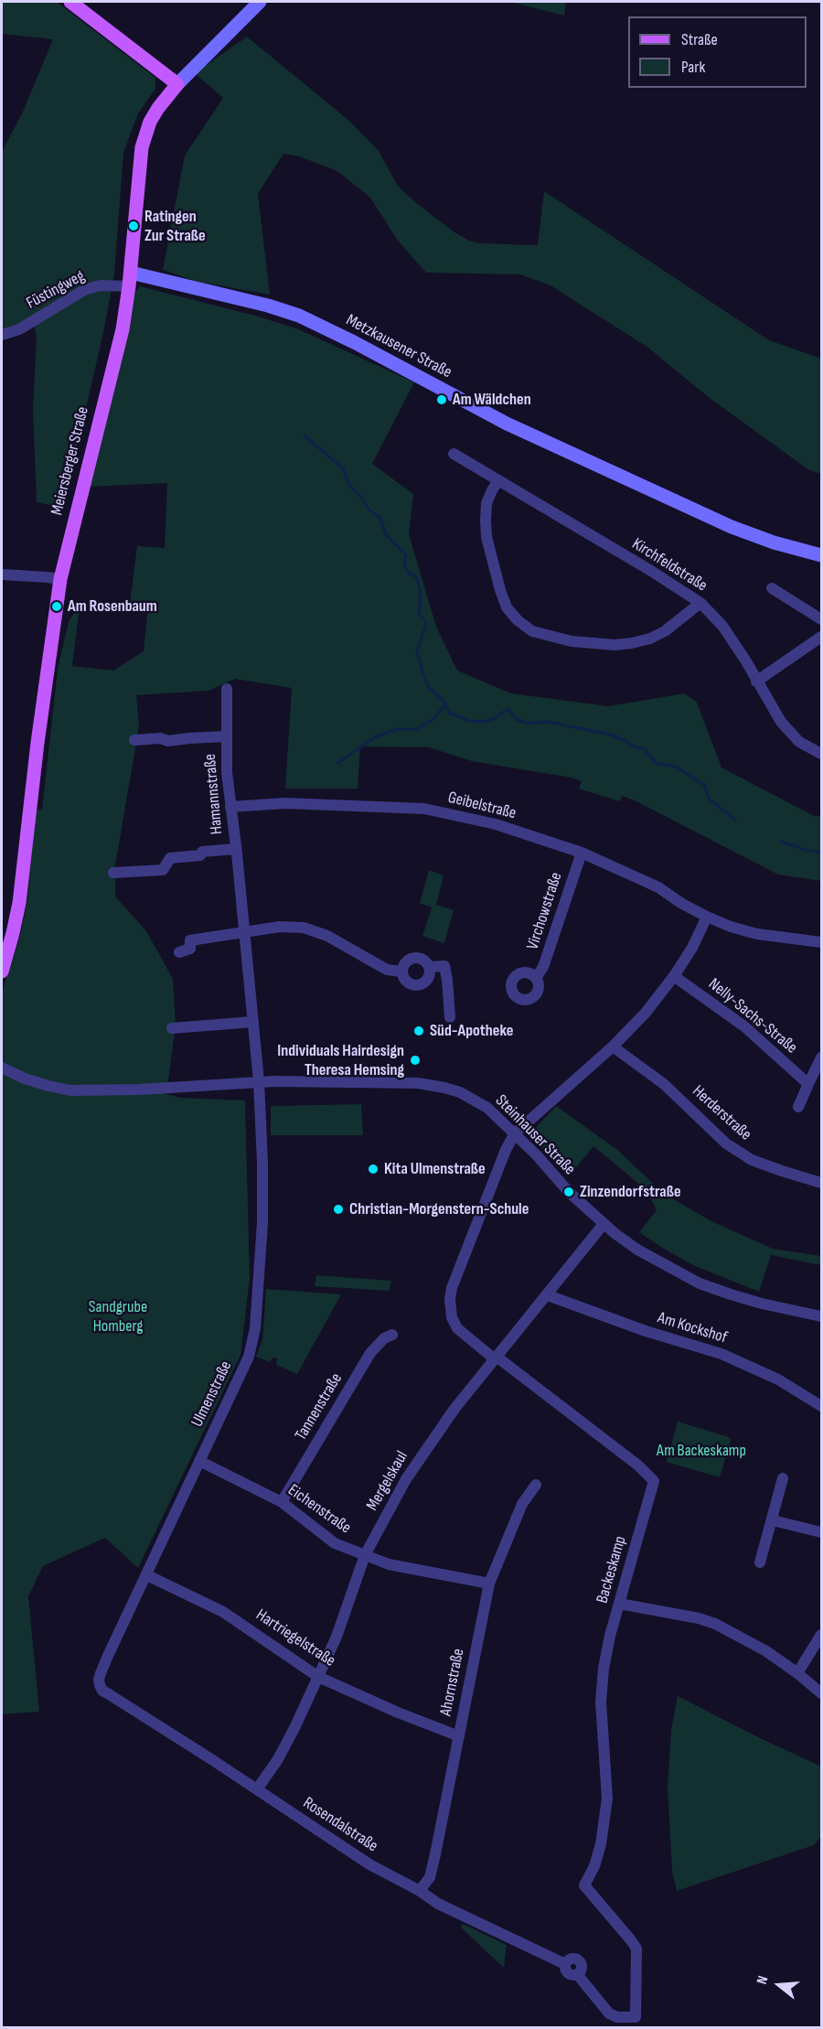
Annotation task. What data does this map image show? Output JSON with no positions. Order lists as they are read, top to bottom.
{
  "streets": {
    "main road": ["Metzkausener Straße", "Meiersberger Straße"],
    "street": [
      "Füstingweg",
      "Kirchfeldstraße",
      "Hamannstraße",
      "Geibelstraße",
      "Virchowstraße",
      "Nelly-Sachs-Straße",
      "Herderstraße",
      "Steinhauser Straße",
      "Am Kockshof",
      "Ulmenstraße",
      "Tannenstraße",
      "Mergelskaul",
      "Eichenstraße",
      "Backeskamp",
      "Hartriegelstraße",
      "Ahornstraße",
      "Rosendalstraße"
    ]
  },
  "crossings": [
    ["Füstingweg", "Metzkausener Straße"],
    ["Füstingweg", "Meiersberger Straße"],
    ["Metzkausener Straße", "Meiersberger Straße"],
    ["Hamannstraße", "Geibelstraße"],
    ["Hamannstraße", "Steinhauser Straße"],
    ["Hamannstraße", "Ulmenstraße"],
    ["Geibelstraße", "Virchowstraße"],
    ["Steinhauser Straße", "Ulmenstraße"],
    ["Steinhauser Straße", "Mergelskaul"],
    ["Am Kockshof", "Mergelskaul"],
    ["Ulmenstraße", "Eichenstraße"],
    ["Ulmenstraße", "Hartriegelstraße"],
    ["Ulmenstraße", "Rosendalstraße"],
    ["Tannenstraße", "Eichenstraße"],
    ["Mergelskaul", "Eichenstraße"],
    ["Mergelskaul", "Backeskamp"],
    ["Mergelskaul", "Hartriegelstraße"],
    ["Mergelskaul", "Rosendalstraße"],
    ["Eichenstraße", "Ahornstraße"],
    ["Backeskamp", "Rosendalstraße"],
    ["Hartriegelstraße", "Ahornstraße"],
    ["Ahornstraße", "Rosendalstraße"]
  ],
  "parks": ["Sandgrube Homberg", "Am Backeskamp"],
  "places": [
    "Ratingen Zur Straße",
    "Am Wäldchen",
    "Am Rosenbaum",
    "Süd-Apotheke",
    "Individuals Hairdesign Theresa Hemsing",
    "Kita Ulmenstraße",
    "Zinzendorfstraße",
    "Christian-Morgenstern-Schule"
  ],
  "legend": ["Straße", "Park"],
  "north": "left"
}
